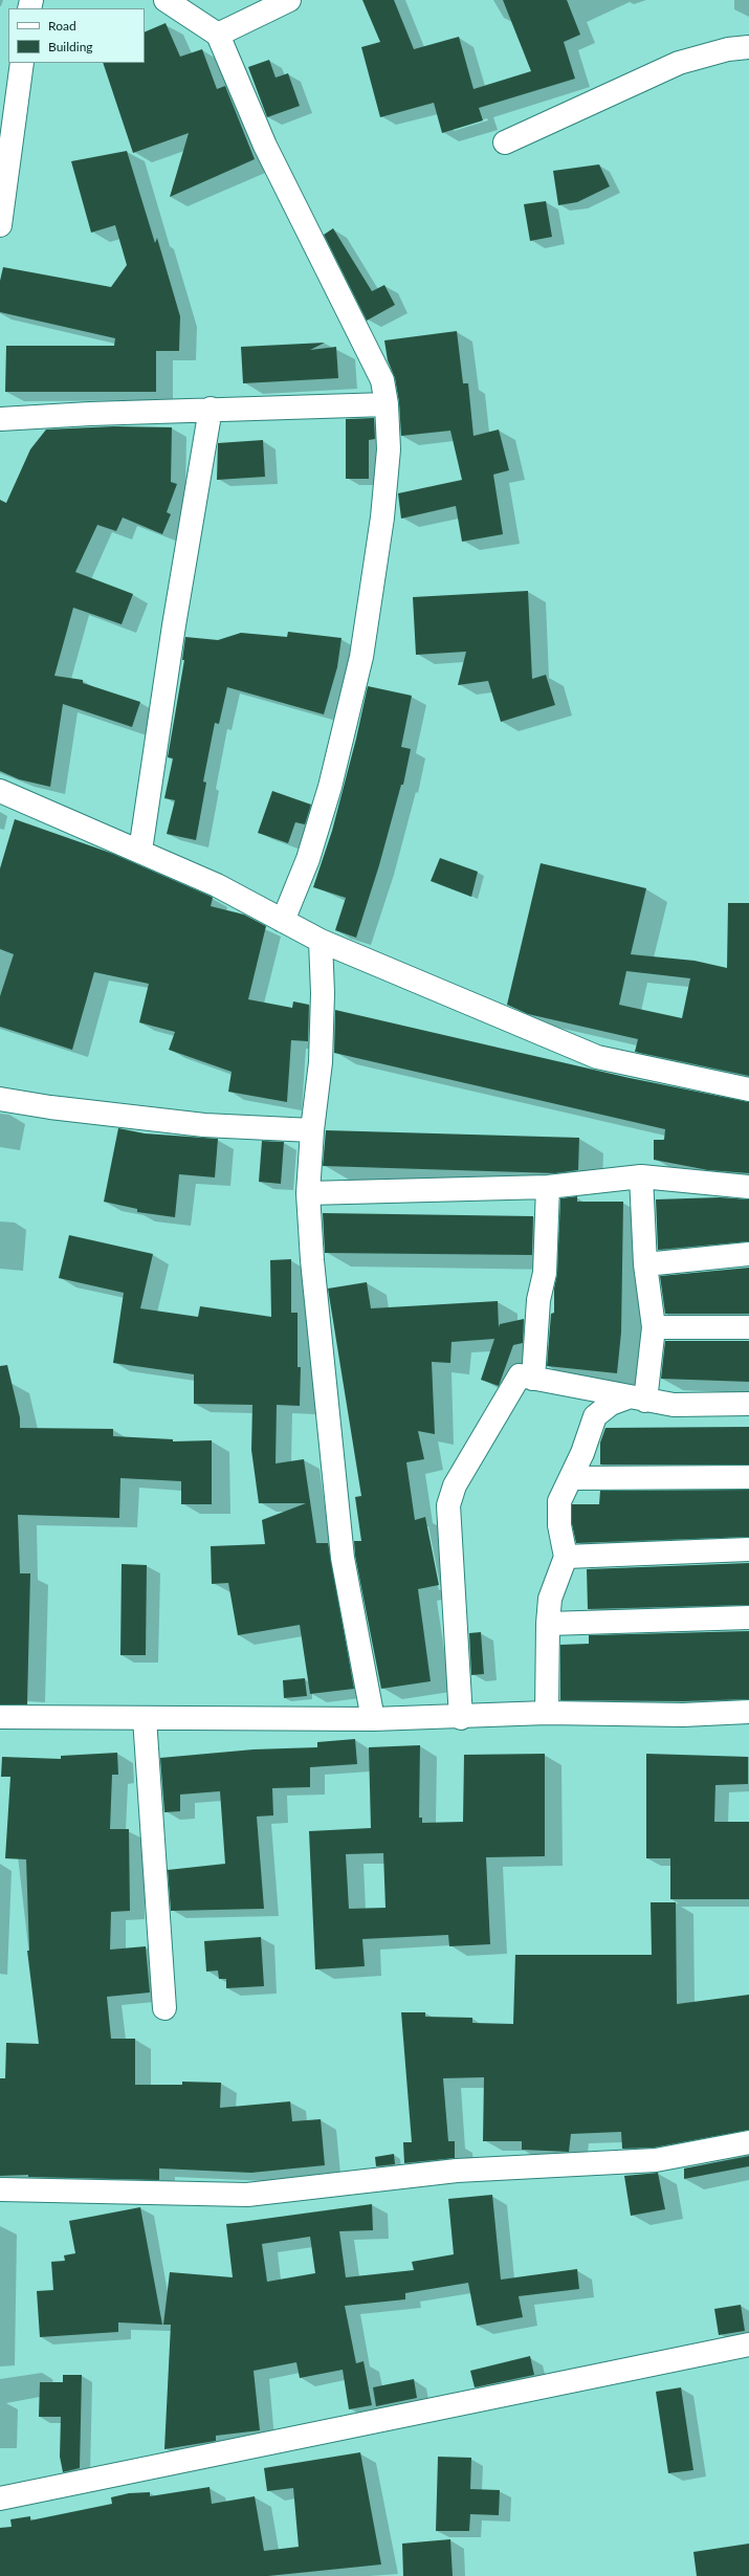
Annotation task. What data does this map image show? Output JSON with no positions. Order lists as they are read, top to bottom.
{
  "legend": ["Road", "Building"]
}
